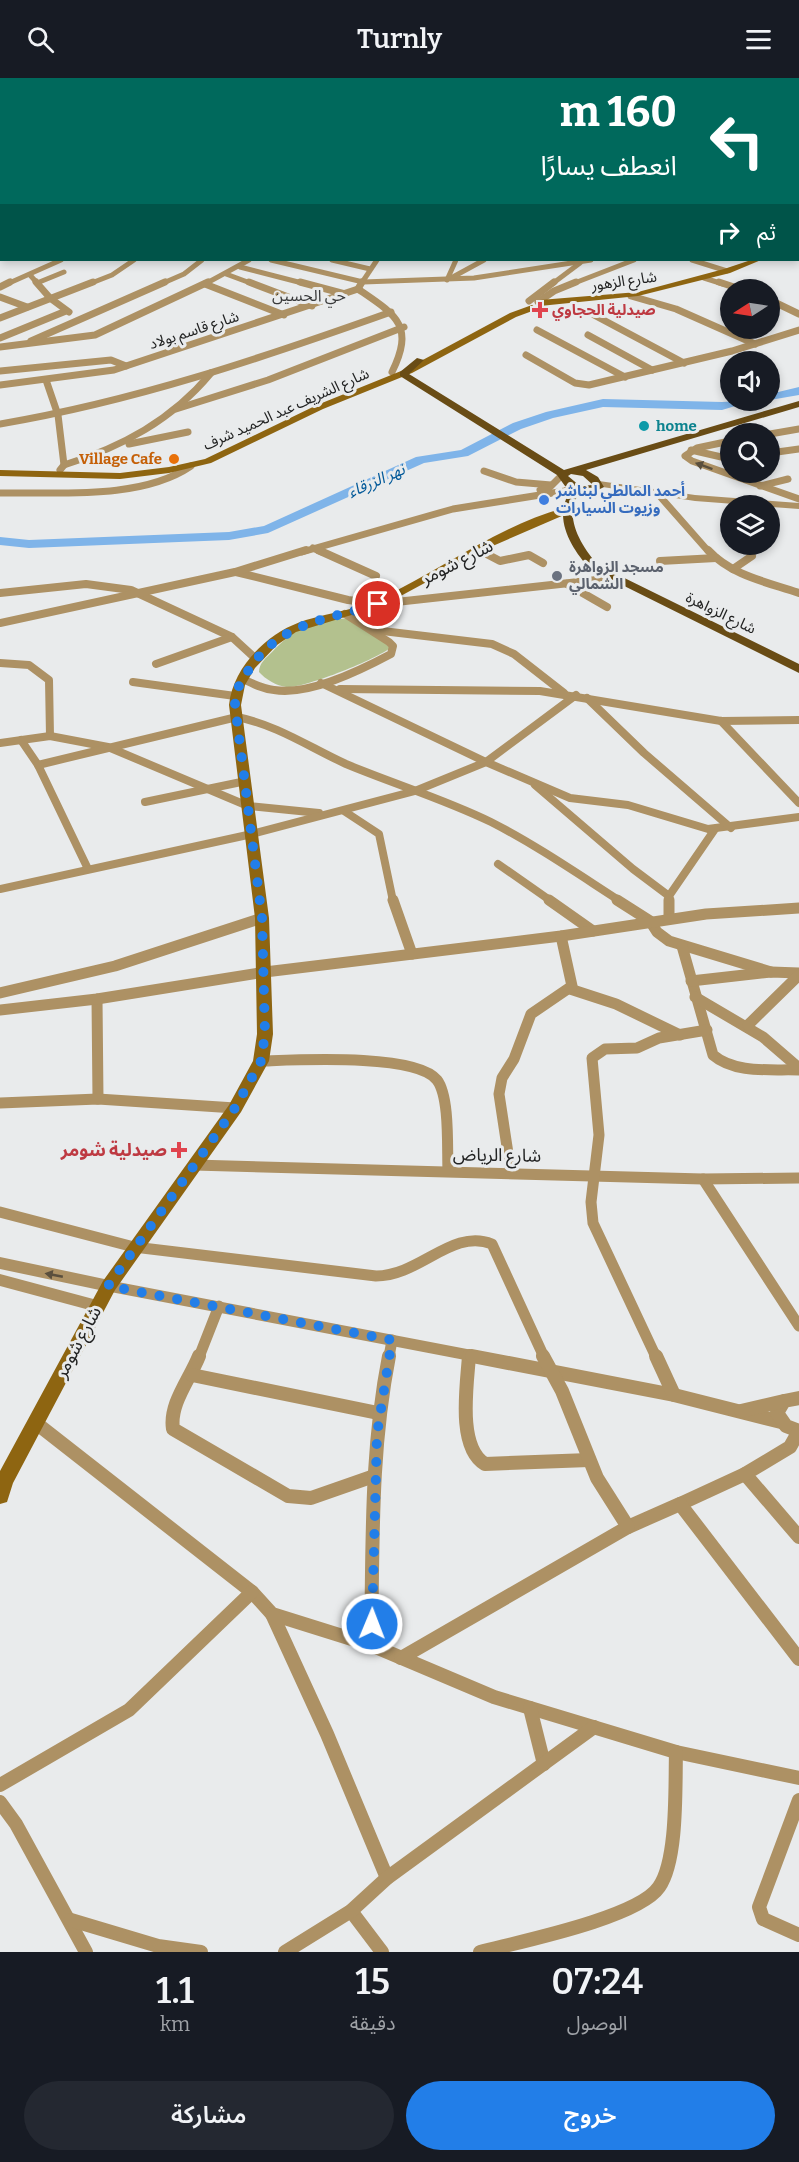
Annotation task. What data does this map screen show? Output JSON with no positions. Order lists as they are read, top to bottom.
{
  "streets": {
    "main road": [
      "شارع الزهور",
      "شارع الشريف عبد الحميد شرف",
      "شارع شومر",
      "شارع الزواهرة"
    ],
    "street": ["شارع قاسم بولاد", "شارع الرياض"]
  },
  "crossings": [
    ["شارع الزهور", "شارع الشريف عبد الحميد شرف"],
    ["شارع شومر", "شارع الزواهرة"],
    ["شارع شومر", "شارع الرياض"]
  ],
  "districts": ["حي الحسين"],
  "water": ["نهر الزرقاء"],
  "places": {
    "health": ["صيدلية الحجاوي", "صيدلية شومر"],
    "other": [
      "home",
      "Village Cafe",
      "أحمد المالطي لبناشر وزيوت السيارات",
      "مسجد الزواهرة الشمالي"
    ]
  },
  "north": "left",
  "page": {
    "header": "Turnly",
    "turn": ["160 m", "انعطف يسارًا"],
    "then": "ثم",
    "eta": [
      "07:24",
      "الوصول",
      "15",
      "دقيقة",
      "1.1",
      "km"
    ],
    "buttons": ["خروج", "مشاركة"]
  }
}
